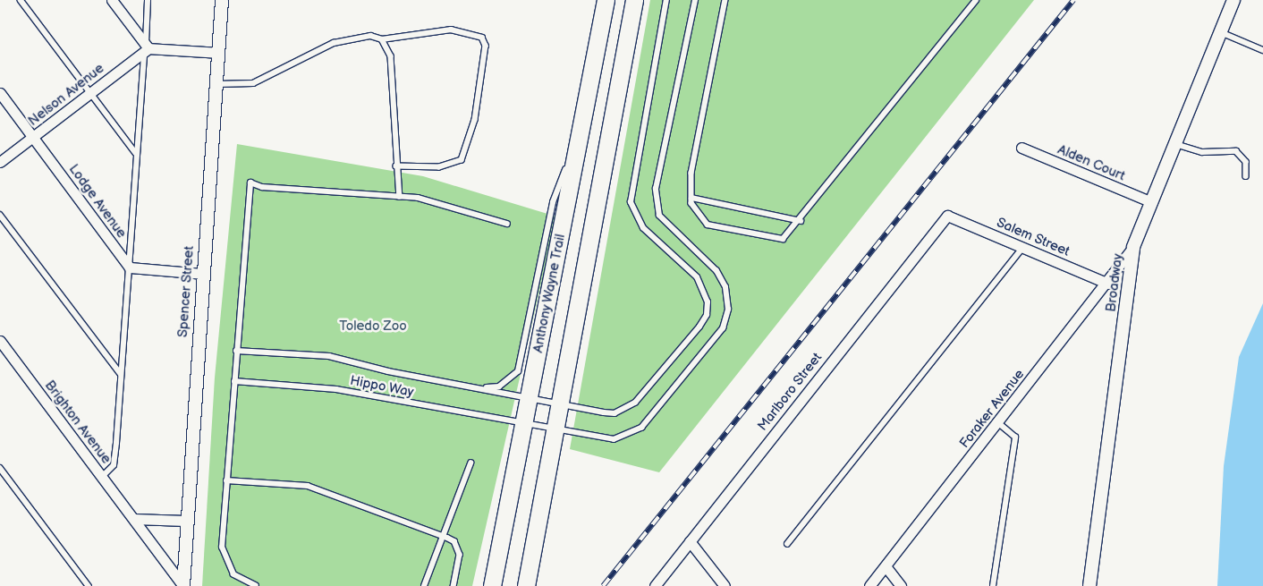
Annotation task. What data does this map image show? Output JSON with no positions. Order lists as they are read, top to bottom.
{
  "streets": {
    "highway": ["Anthony Wayne Trail"],
    "street": [
      "Nelson Avenue",
      "Alden Court",
      "Lodge Avenue",
      "Salem Street",
      "Broadway",
      "Spencer Street",
      "Marlboro Street",
      "Foraker Avenue",
      "Brighton Avenue"
    ],
    "lane": ["Hippo Way"]
  },
  "crossings": [
    ["Nelson Avenue", "Lodge Avenue"],
    ["Alden Court", "Broadway"],
    ["Salem Street", "Marlboro Street"],
    ["Salem Street", "Foraker Avenue"],
    ["Broadway", "Foraker Avenue"],
    ["Spencer Street", "Brighton Avenue"],
    ["Anthony Wayne Trail", "Hippo Way"]
  ],
  "parks": ["Toledo Zoo"]
}
